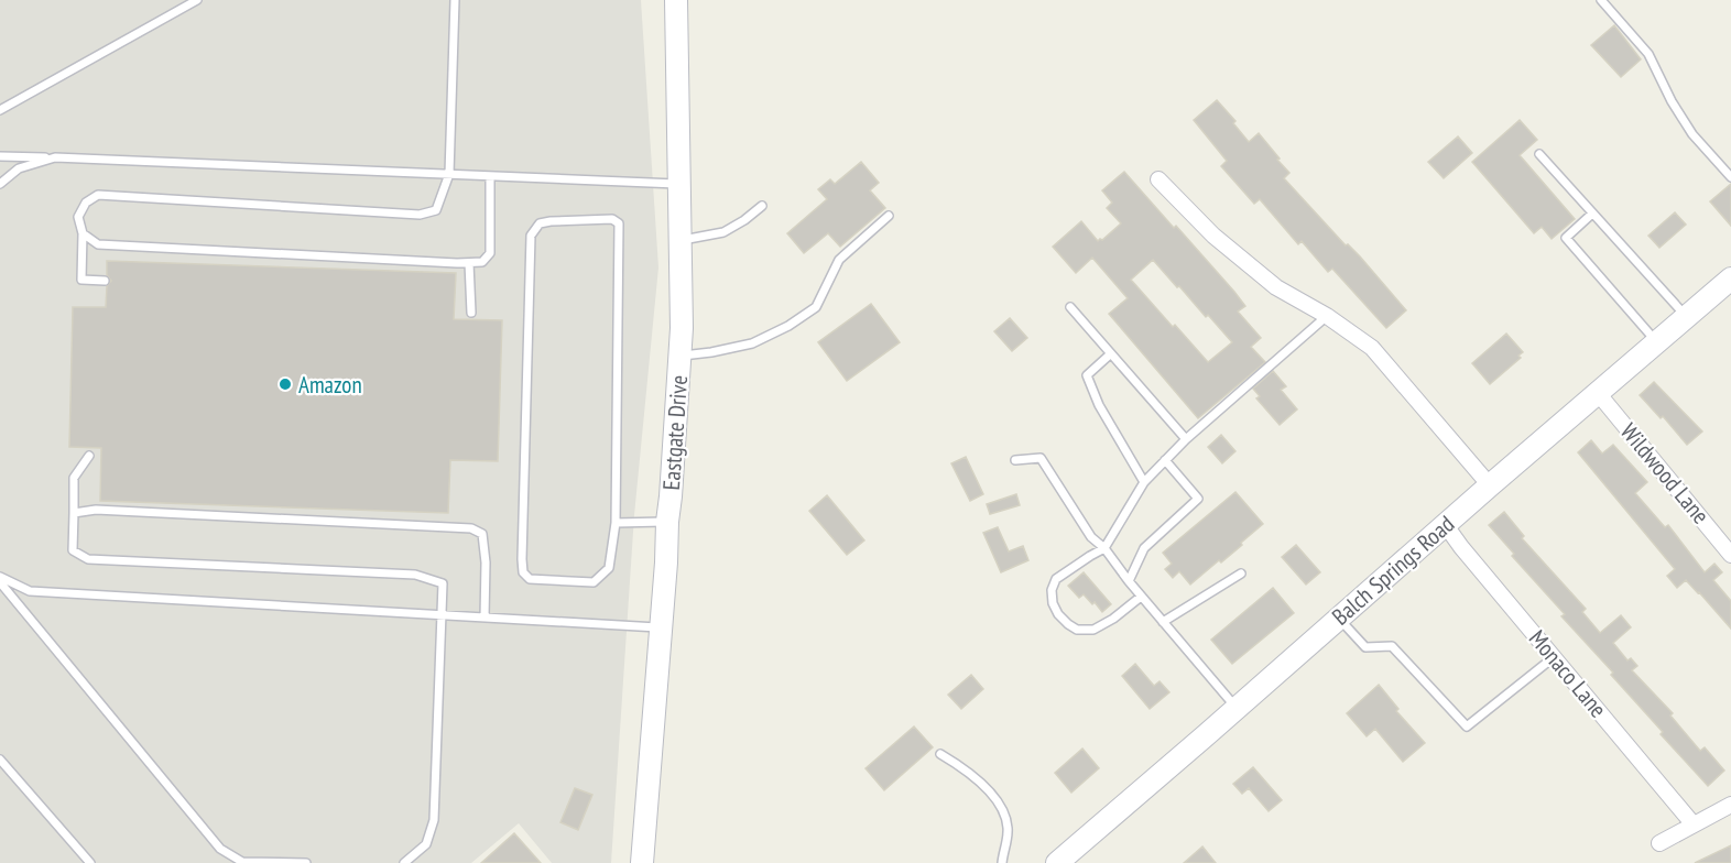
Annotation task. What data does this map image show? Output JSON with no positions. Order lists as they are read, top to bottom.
{
  "streets": {
    "street": [
      "Eastgate Drive",
      "Wildwood Lane",
      "Balch Springs Road",
      "Monaco Lane"
    ]
  },
  "crossings": [
    ["Wildwood Lane", "Balch Springs Road"],
    ["Balch Springs Road", "Monaco Lane"]
  ],
  "places": ["Amazon"]
}
